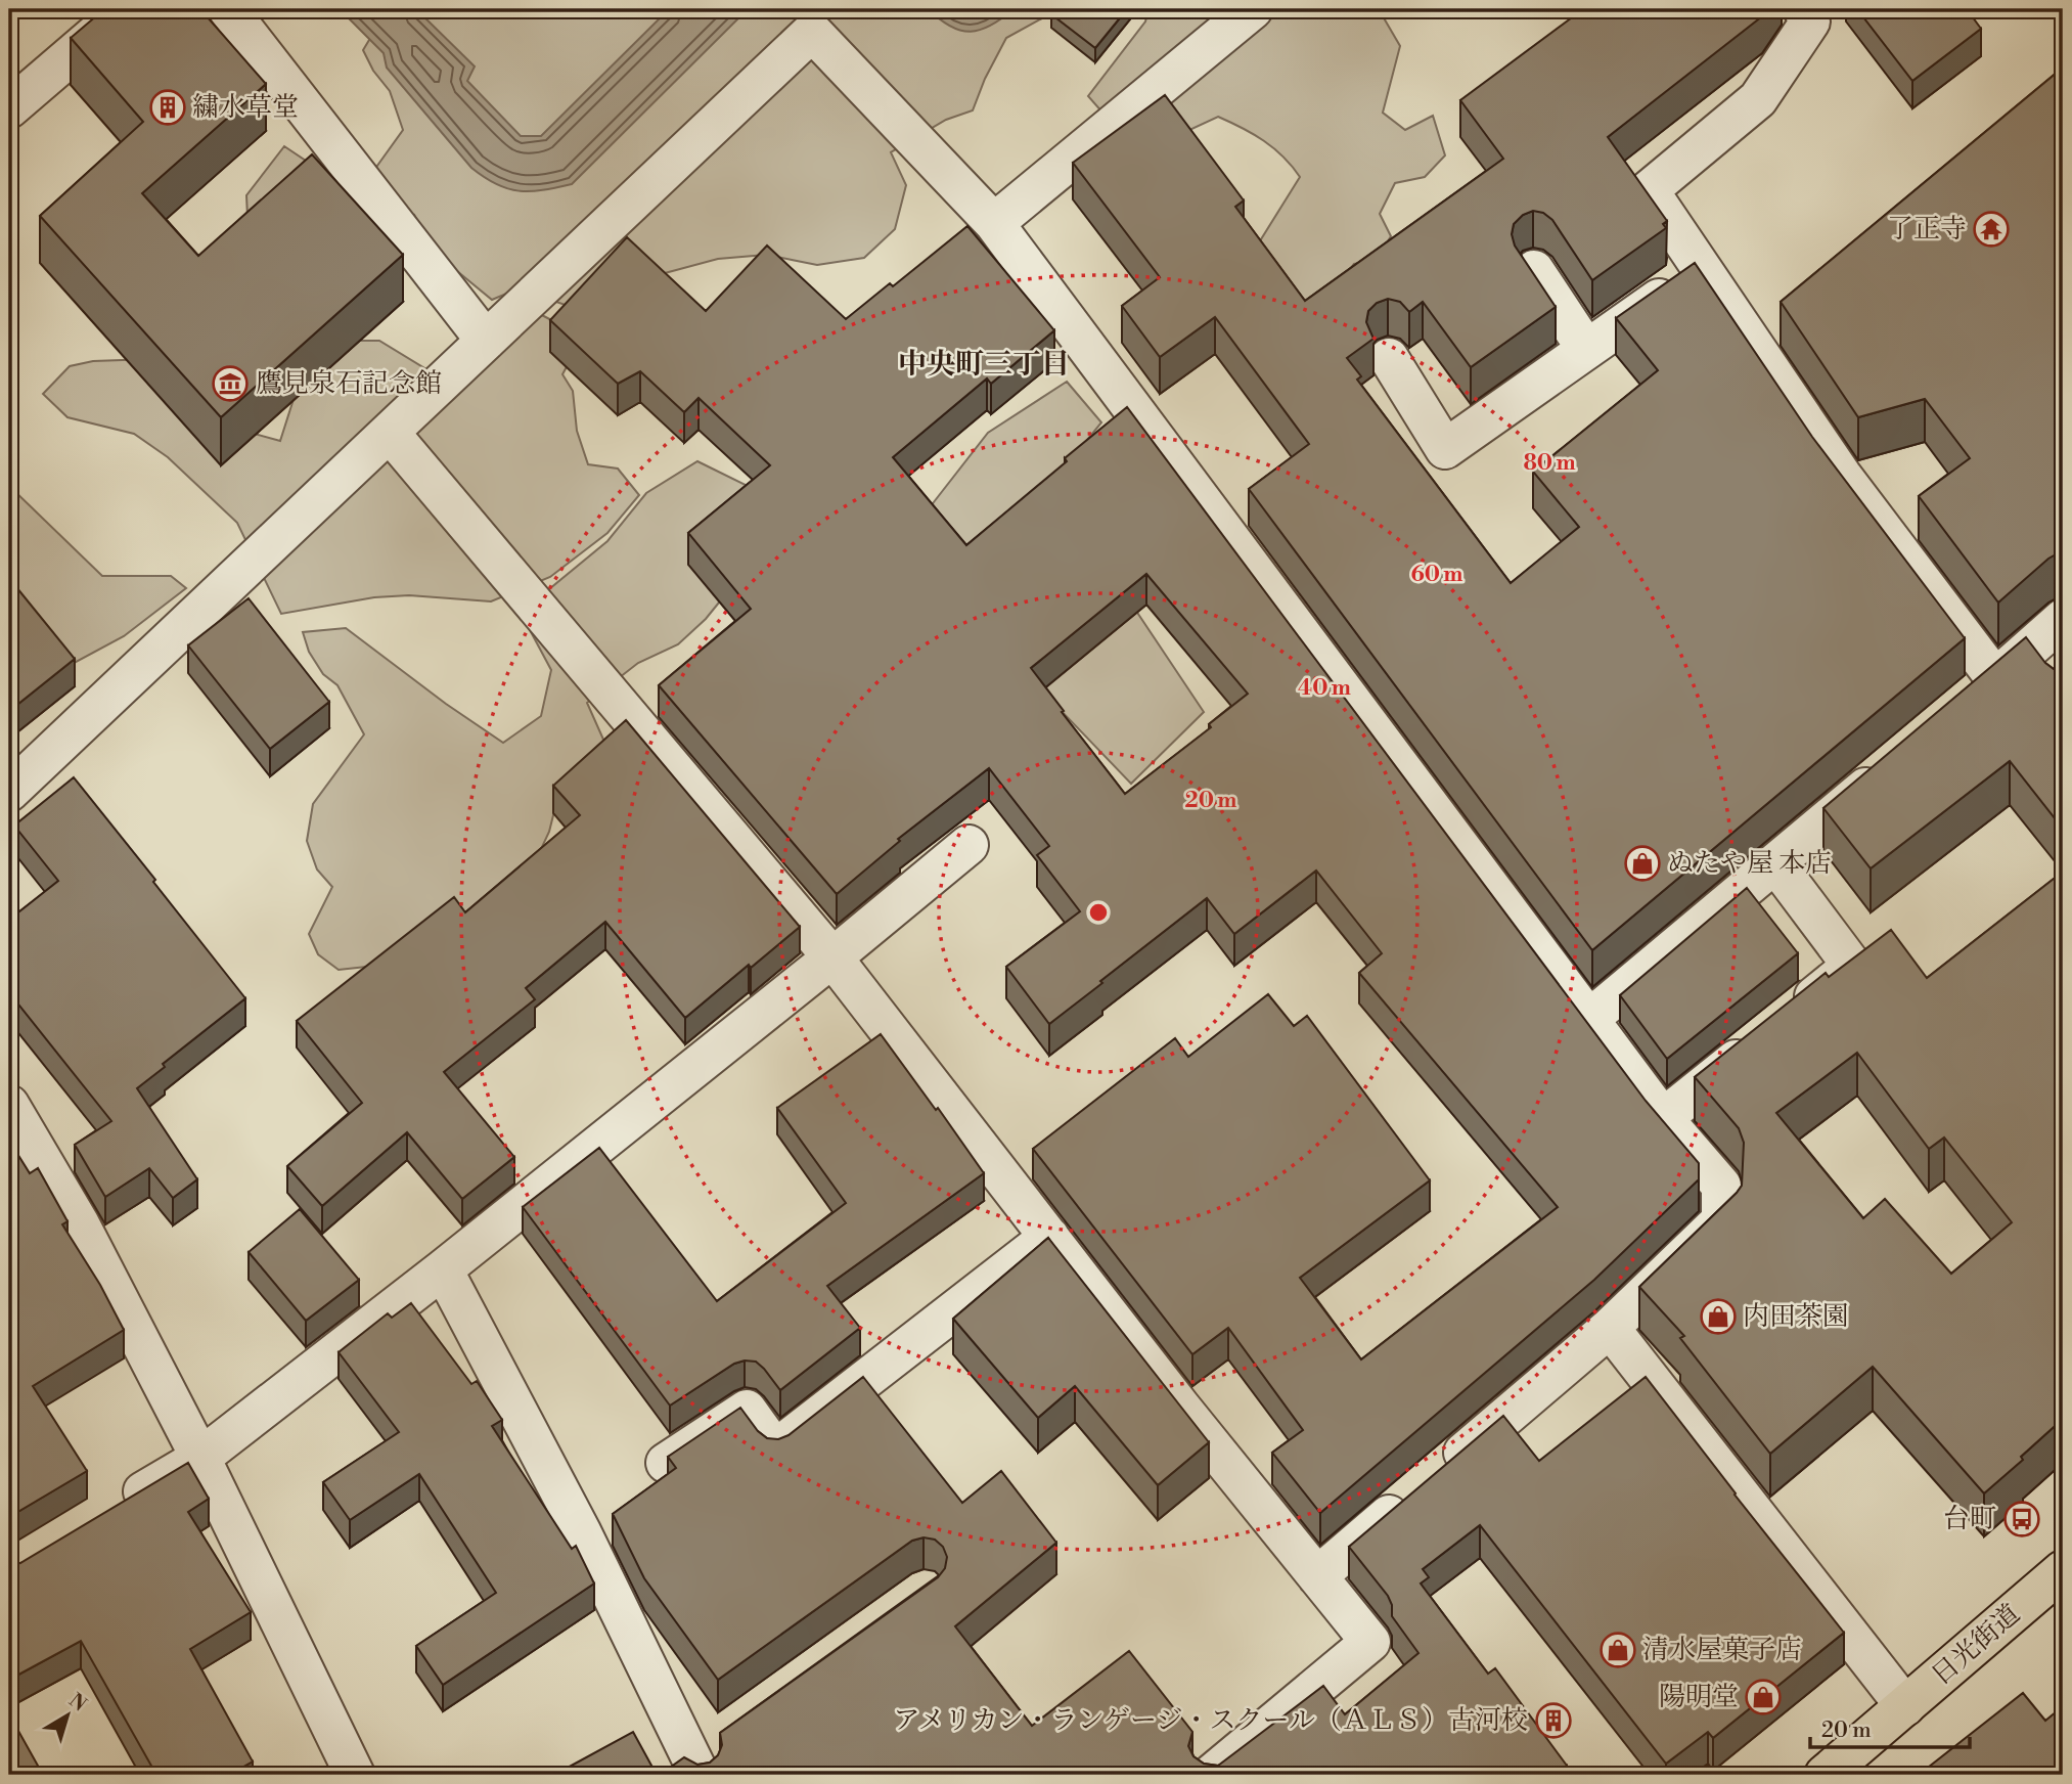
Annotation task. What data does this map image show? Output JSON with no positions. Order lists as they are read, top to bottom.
{
  "streets": {
    "main road": ["日光街道"]
  },
  "districts": ["中央町三丁目"],
  "places": {
    "building": ["繍水草堂", "アメリカン・ランゲージ・スクール（ＡＬＳ）古河校"],
    "temple": ["了正寺"],
    "museum": ["鷹見泉石記念館"],
    "shop": [
      "ぬたや屋 本店",
      "内田茶園",
      "清水屋菓子店",
      "陽明堂"
    ],
    "bus stop": ["台町"]
  },
  "scale_bar": "20 m",
  "north": "top right",
  "rings": [
    "80 m",
    "60 m",
    "40 m",
    "20 m"
  ]
}
